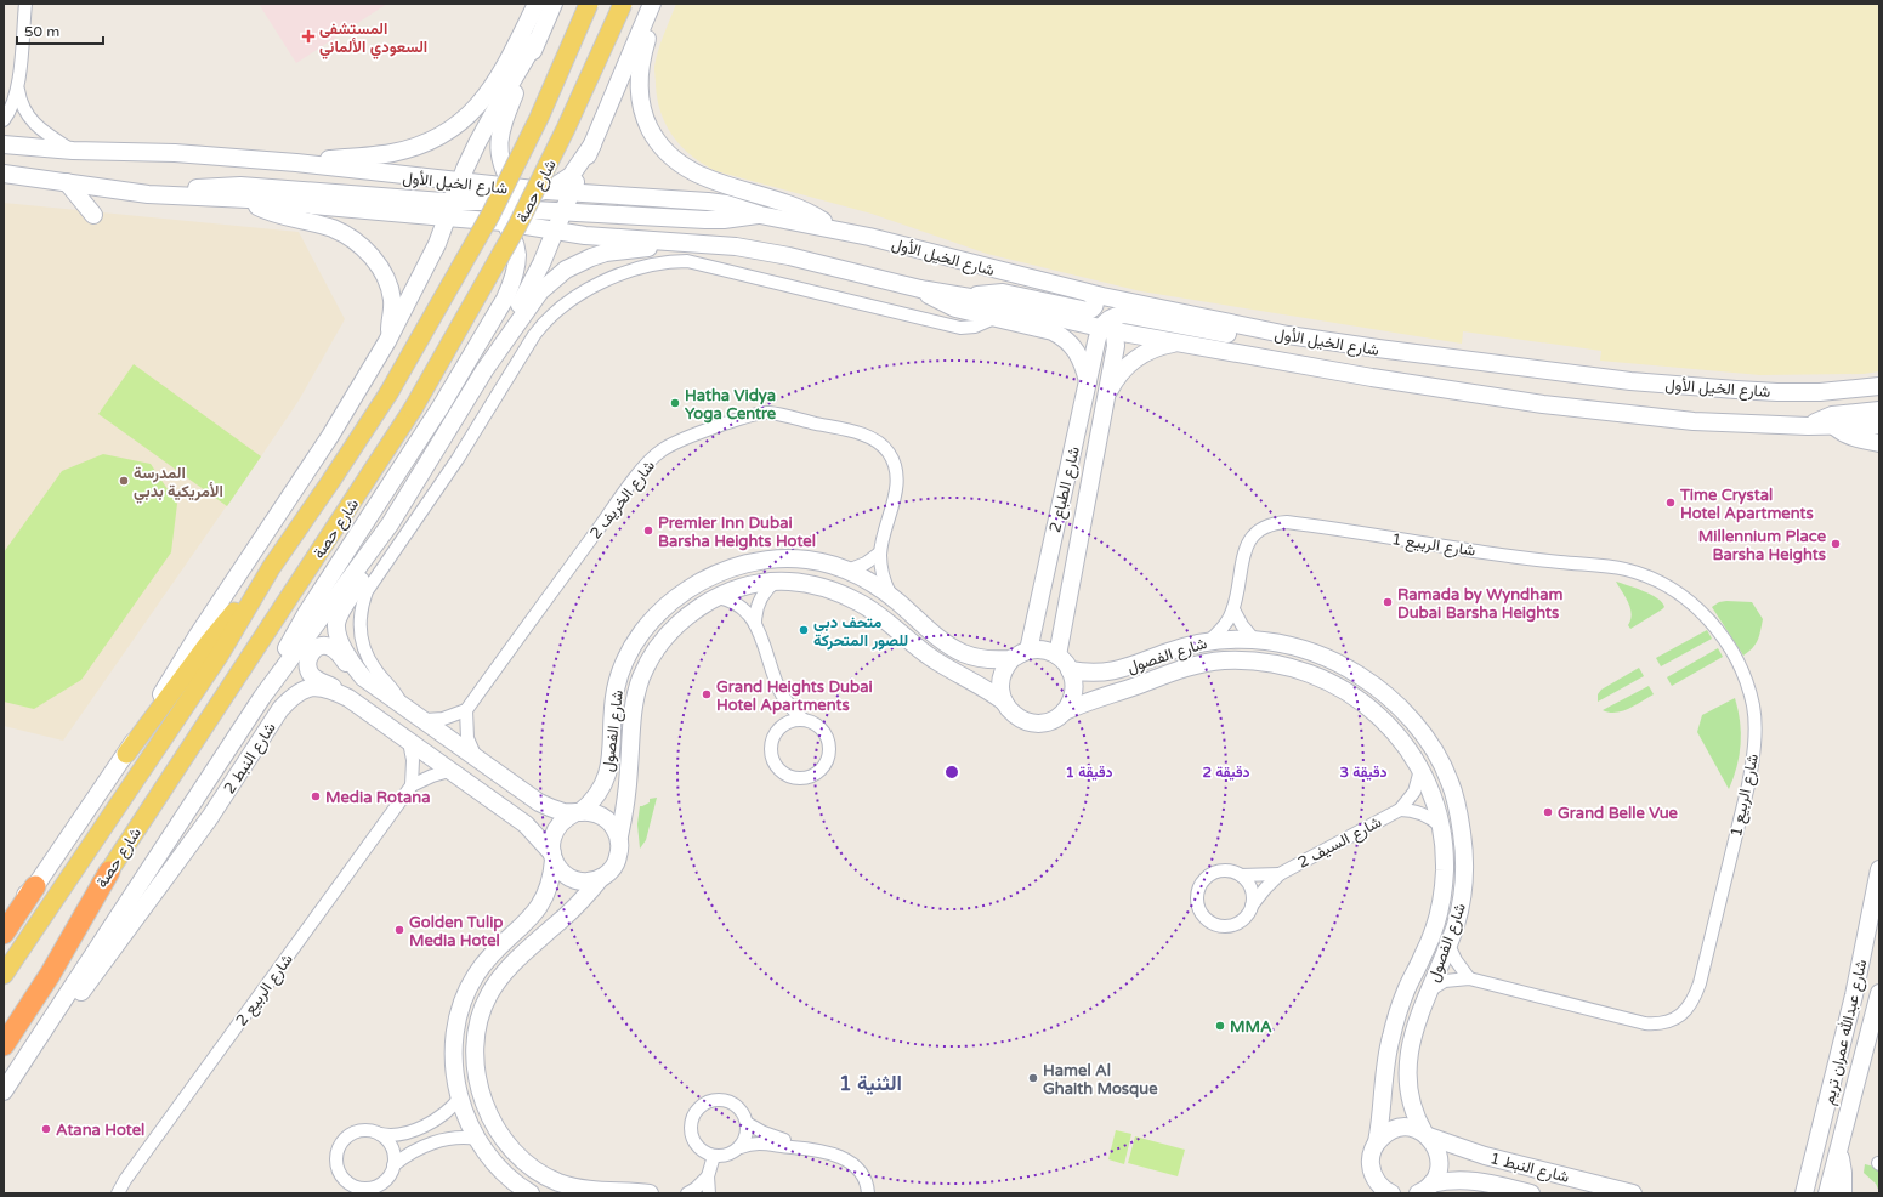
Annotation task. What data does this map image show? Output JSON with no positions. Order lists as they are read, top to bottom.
{
  "streets": {
    "main road": [
      "شارع الخيل الأول",
      "شارع حصة",
      "شارع الطباع 2",
      "شارع الفصول",
      "شارع النبط 2",
      "شارع عبدالله عمران تريم",
      "شارع النبط 1"
    ],
    "street": [
      "شارع الخريف 2",
      "شارع الربيع 1",
      "شارع السيف 2",
      "شارع الربيع 2"
    ]
  },
  "crossings": [
    ["شارع الخيل الأول", "شارع الطباع 2"],
    ["شارع الطباع 2", "شارع الفصول"],
    ["شارع الخريف 2", "شارع الفصول"],
    ["شارع الربيع 1", "شارع الفصول"],
    ["شارع الفصول", "شارع النبط 2"],
    ["شارع الفصول", "شارع السيف 2"],
    ["شارع الفصول", "شارع النبط 1"],
    ["شارع النبط 2", "شارع الربيع 2"]
  ],
  "districts": ["الثنية 1"],
  "places": {
    "health": ["المستشفى السعودي الألماني"],
    "other": [
      "Hatha Vidya Yoga Centre",
      "المدرسة الأمريكية بدبي",
      "Time Crystal Hotel Apartments",
      "Premier Inn Dubai Barsha Heights Hotel",
      "Millennium Place Barsha Heights",
      "Ramada by Wyndham Dubai Barsha Heights",
      "متحف دبي للصور المتحركة",
      "Grand Heights Dubai Hotel Apartments",
      "Media Rotana",
      "Grand Belle Vue",
      "Golden Tulip Media Hotel",
      "MMA",
      "Hamel Al Ghaith Mosque",
      "Atana Hotel"
    ]
  },
  "scale_bar": "50 m",
  "rings": ["1 دقيقة", "2 دقيقة", "3 دقيقة"]
}
